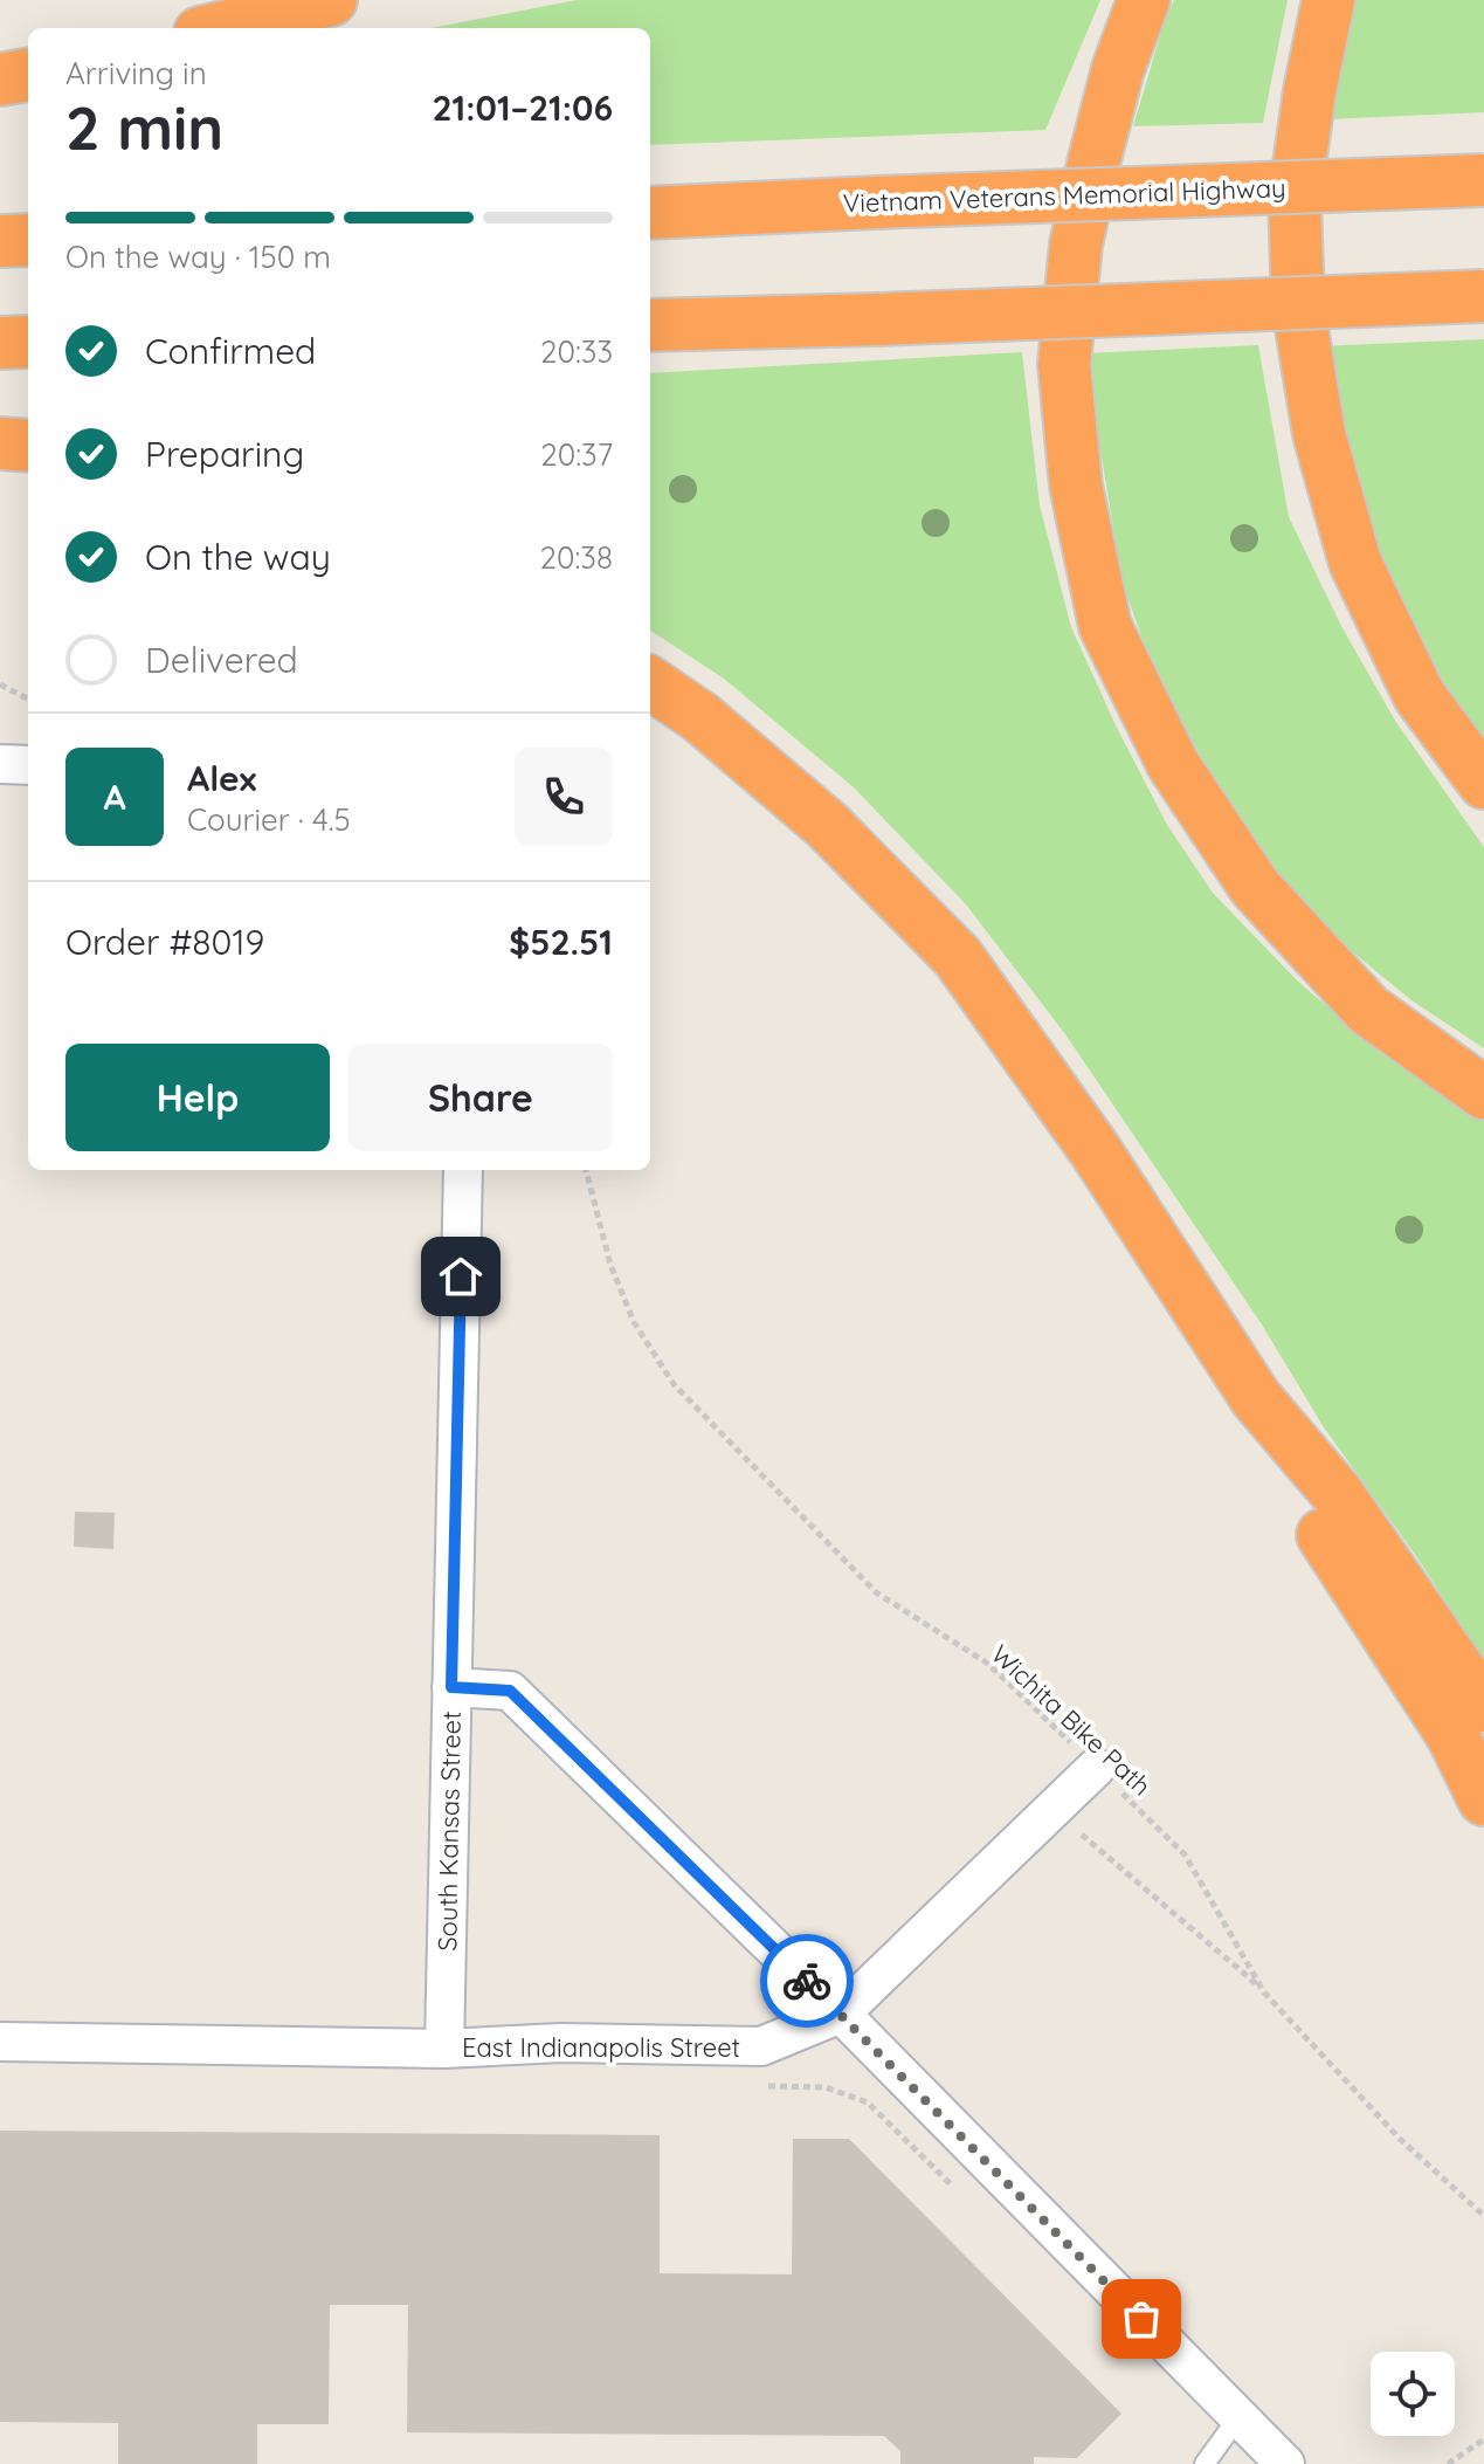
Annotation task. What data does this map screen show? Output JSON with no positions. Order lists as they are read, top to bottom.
{
  "streets": {
    "highway": ["Vietnam Veterans Memorial Highway"],
    "street": ["South Kansas Street", "East Indianapolis Street"],
    "path": ["Wichita Bike Path"]
  },
  "crossings": [
    ["Wichita Bike Path", "East Indianapolis Street"],
    ["South Kansas Street", "East Indianapolis Street"]
  ],
  "page": {
    "heading": ["2 min", "Arriving in", "21:01–21:06"],
    "panel": [
      "Alex",
      "Courier · 4.5",
      "Order #8019",
      "$52.51"
    ],
    "bar": "On the way · 150 m",
    "list": [
      ["Confirmed", "20:33"],
      ["Preparing", "20:37"],
      ["On the way", "20:38"],
      "Delivered"
    ],
    "round": "A",
    "buttons": ["Help", "Share"]
  }
}
